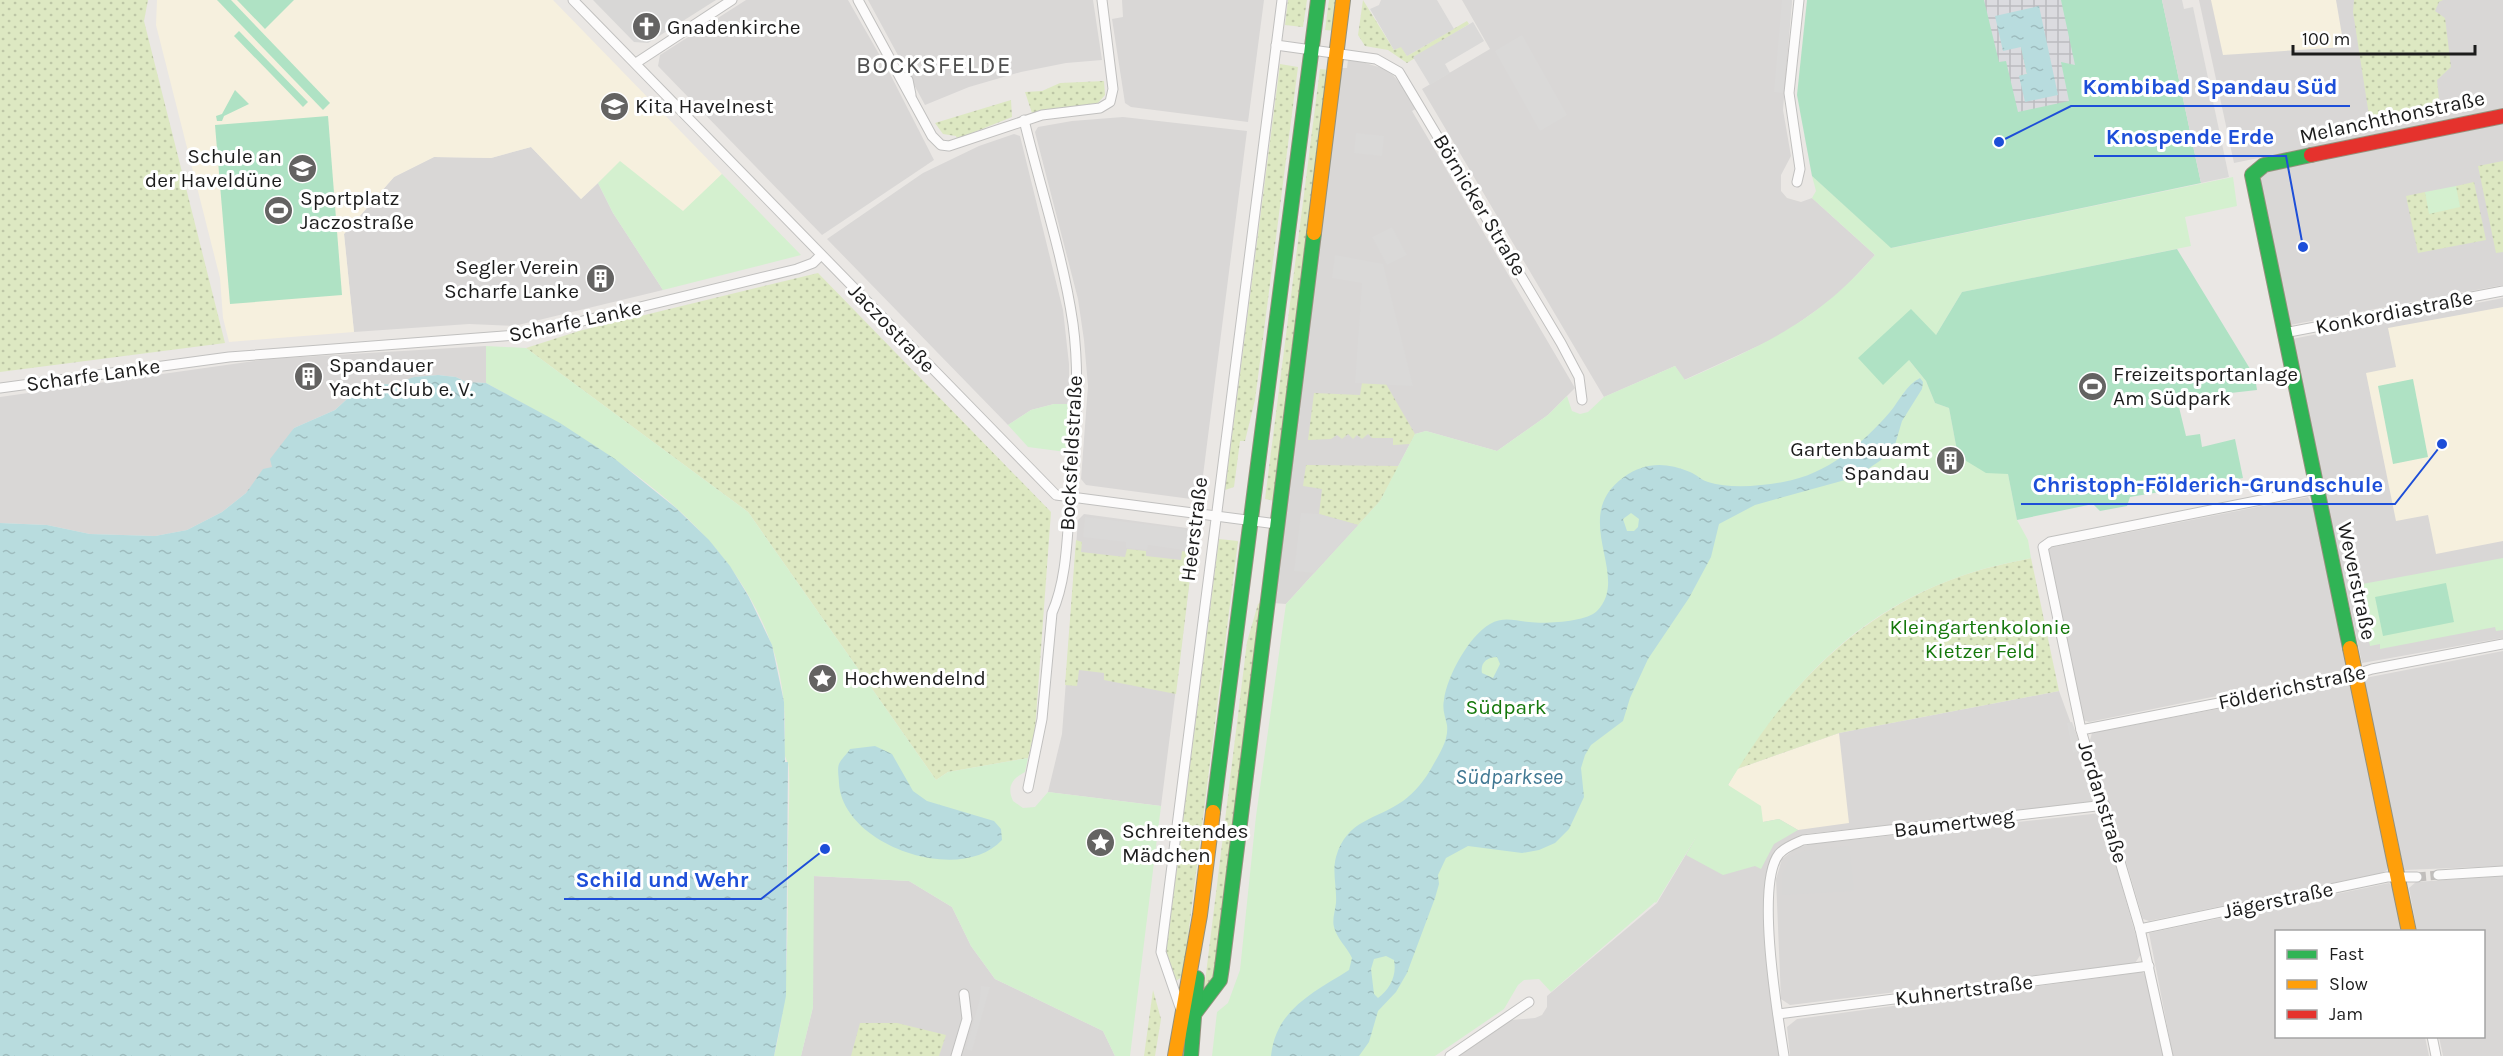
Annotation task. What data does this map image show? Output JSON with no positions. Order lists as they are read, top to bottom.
{
  "streets": {
    "street": [
      "Melanchthonstraße",
      "Börnicker Straße",
      "Konkordiastraße",
      "Scharfe Lanke",
      "Jaczostraße",
      "Bocksfeldstraße",
      "Heerstraße",
      "Weverstraße",
      "Földerichstraße",
      "Jordanstraße",
      "Baumertweg",
      "Jägerstraße",
      "Kuhnertstraße"
    ]
  },
  "crossings": [
    ["Melanchthonstraße", "Weverstraße"],
    ["Börnicker Straße", "Heerstraße"],
    ["Konkordiastraße", "Weverstraße"],
    ["Scharfe Lanke", "Jaczostraße"],
    ["Jaczostraße", "Bocksfeldstraße"],
    ["Jaczostraße", "Heerstraße"],
    ["Weverstraße", "Földerichstraße"],
    ["Weverstraße", "Jordanstraße"],
    ["Weverstraße", "Jägerstraße"],
    ["Földerichstraße", "Jordanstraße"],
    ["Jordanstraße", "Baumertweg"],
    ["Jordanstraße", "Jägerstraße"],
    ["Jordanstraße", "Kuhnertstraße"],
    ["Baumertweg", "Kuhnertstraße"]
  ],
  "districts": ["BOCKSFELDE"],
  "water": ["Südparksee"],
  "parks": ["Kleingartenkolonie Kietzer Feld", "Südpark"],
  "places": {
    "church": ["Gnadenkirche"],
    "school or university": ["Kita Havelnest", "Schule an der Haveldüne"],
    "other": [
      "Kombibad Spandau Süd",
      "Knospende Erde",
      "Christoph-Földerich-Grundschule",
      "Schild und Wehr"
    ],
    "sports": ["Sportplatz Jaczostraße", "Freizeitsportanlage Am Südpark"],
    "building": ["Segler Verein Scharfe Lanke", "Spandauer Yacht-Club e. V.", "Gartenbauamt Spandau"],
    "place": ["Hochwendelnd", "Schreitendes Mädchen"]
  },
  "legend": ["Fast", "Slow", "Jam"],
  "scale_bar": "100 m"
}
